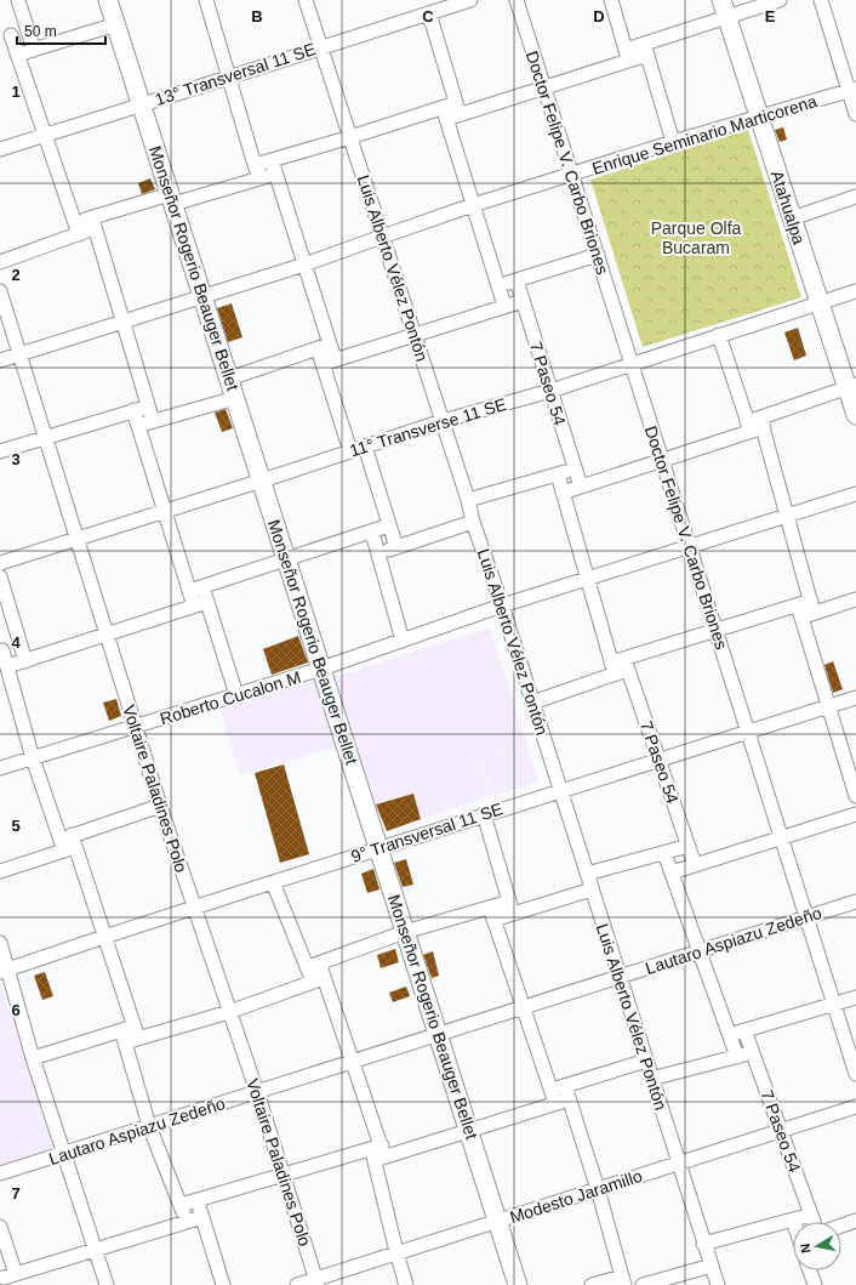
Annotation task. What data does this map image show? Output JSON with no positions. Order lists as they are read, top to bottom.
{
  "streets": {
    "street": [
      "13° Transversal 11 SE",
      "Enrique Seminario Marticorena",
      "Doctor Felipe V. Carbo Briones",
      "Atahualpa",
      "Monseñor Rogerio Beauger Bellet",
      "Luis Alberto Vélez Pontón",
      "7 Paseo 54",
      "11° Transverse 11 SE",
      "Roberto Cucalon M",
      "Voltaire Paladines Polo",
      "9° Transversal 11 SE",
      "Lautaro Aspiazu Zedeño",
      "Modesto Jaramillo"
    ]
  },
  "crossings": [
    ["13° Transversal 11 SE", "Monseñor Rogerio Beauger Bellet"],
    ["13° Transversal 11 SE", "Luis Alberto Vélez Pontón"],
    ["Enrique Seminario Marticorena", "Doctor Felipe V. Carbo Briones"],
    ["Enrique Seminario Marticorena", "Atahualpa"],
    ["Enrique Seminario Marticorena", "Monseñor Rogerio Beauger Bellet"],
    ["Enrique Seminario Marticorena", "Luis Alberto Vélez Pontón"],
    ["Enrique Seminario Marticorena", "Voltaire Paladines Polo"],
    ["Doctor Felipe V. Carbo Briones", "11° Transverse 11 SE"],
    ["Doctor Felipe V. Carbo Briones", "9° Transversal 11 SE"],
    ["Doctor Felipe V. Carbo Briones", "Lautaro Aspiazu Zedeño"],
    ["Atahualpa", "11° Transverse 11 SE"],
    ["Monseñor Rogerio Beauger Bellet", "11° Transverse 11 SE"],
    ["Monseñor Rogerio Beauger Bellet", "Roberto Cucalon M"],
    ["Monseñor Rogerio Beauger Bellet", "9° Transversal 11 SE"],
    ["Monseñor Rogerio Beauger Bellet", "Lautaro Aspiazu Zedeño"],
    ["Monseñor Rogerio Beauger Bellet", "Modesto Jaramillo"],
    ["Luis Alberto Vélez Pontón", "11° Transverse 11 SE"],
    ["Luis Alberto Vélez Pontón", "9° Transversal 11 SE"],
    ["Luis Alberto Vélez Pontón", "Lautaro Aspiazu Zedeño"],
    ["Luis Alberto Vélez Pontón", "Modesto Jaramillo"],
    ["7 Paseo 54", "11° Transverse 11 SE"],
    ["7 Paseo 54", "9° Transversal 11 SE"],
    ["7 Paseo 54", "Modesto Jaramillo"],
    ["11° Transverse 11 SE", "Voltaire Paladines Polo"],
    ["Roberto Cucalon M", "Voltaire Paladines Polo"],
    ["Voltaire Paladines Polo", "9° Transversal 11 SE"],
    ["Voltaire Paladines Polo", "Lautaro Aspiazu Zedeño"],
    ["Voltaire Paladines Polo", "Modesto Jaramillo"]
  ],
  "parks": ["Parque Olfa Bucaram"],
  "scale_bar": "50 m",
  "north": "left",
  "grid": {
    "columns": [
      "B",
      "C",
      "D",
      "E"
    ],
    "rows": [
      "1",
      "2",
      "3",
      "4",
      "5",
      "6",
      "7"
    ]
  }
}
